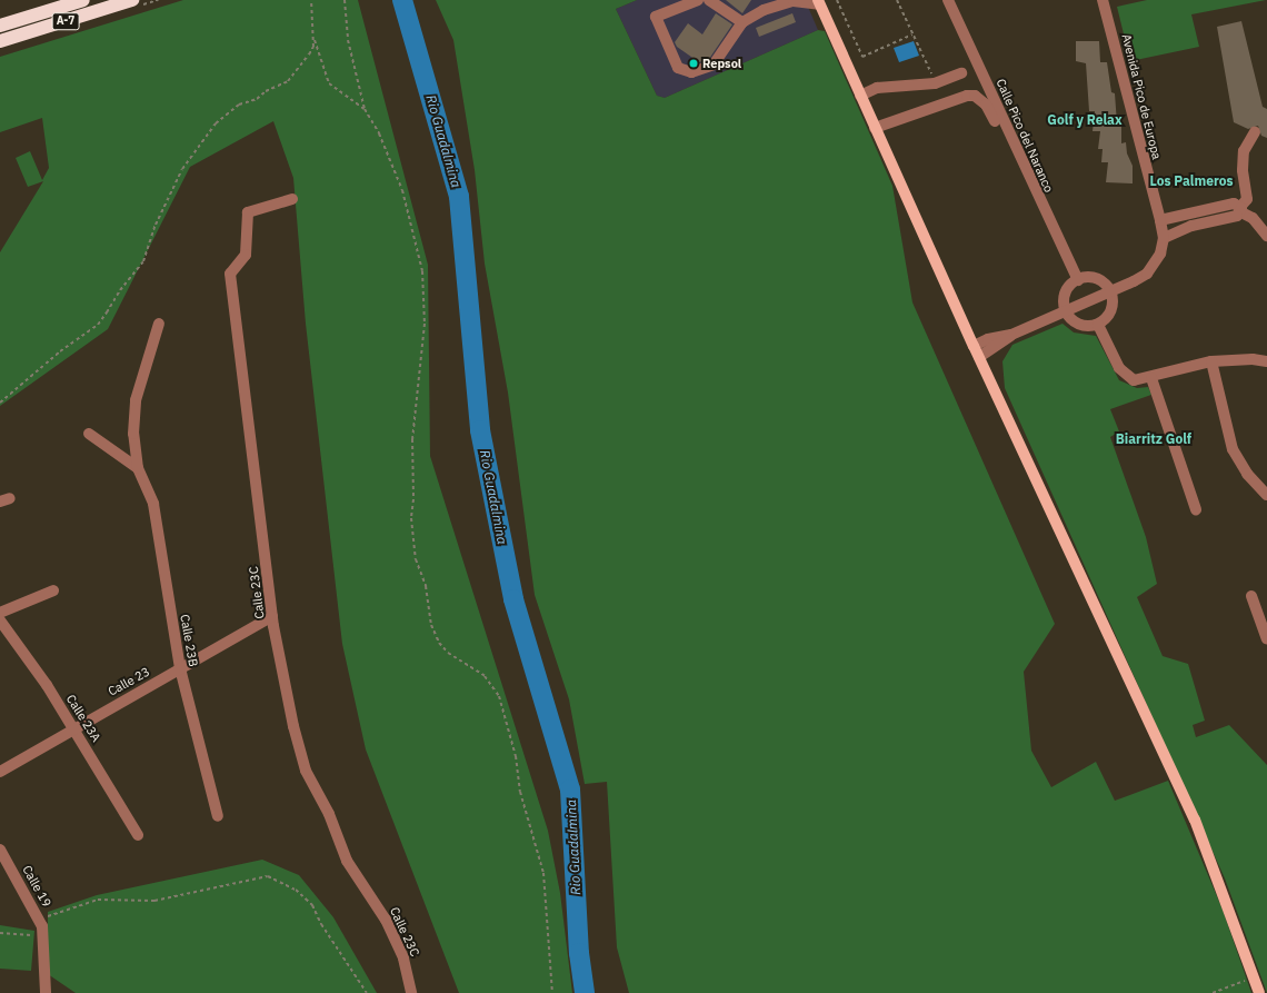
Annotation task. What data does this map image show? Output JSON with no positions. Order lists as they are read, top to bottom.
{
  "streets": {
    "highway": ["A-7"],
    "street": [
      "Avenida Pico de Europa",
      "Calle Pico del Naranco",
      "Calle 23C",
      "Calle 23B",
      "Calle 23",
      "Calle 23A",
      "Calle 19"
    ]
  },
  "crossings": [
    ["Calle 23C", "Calle 23"],
    ["Calle 23B", "Calle 23"],
    ["Calle 23", "Calle 23A"]
  ],
  "districts": ["Golf y Relax", "Los Palmeros", "Biarritz Golf"],
  "water": ["Rio Guadalmina"],
  "places": ["Repsol"]
}
